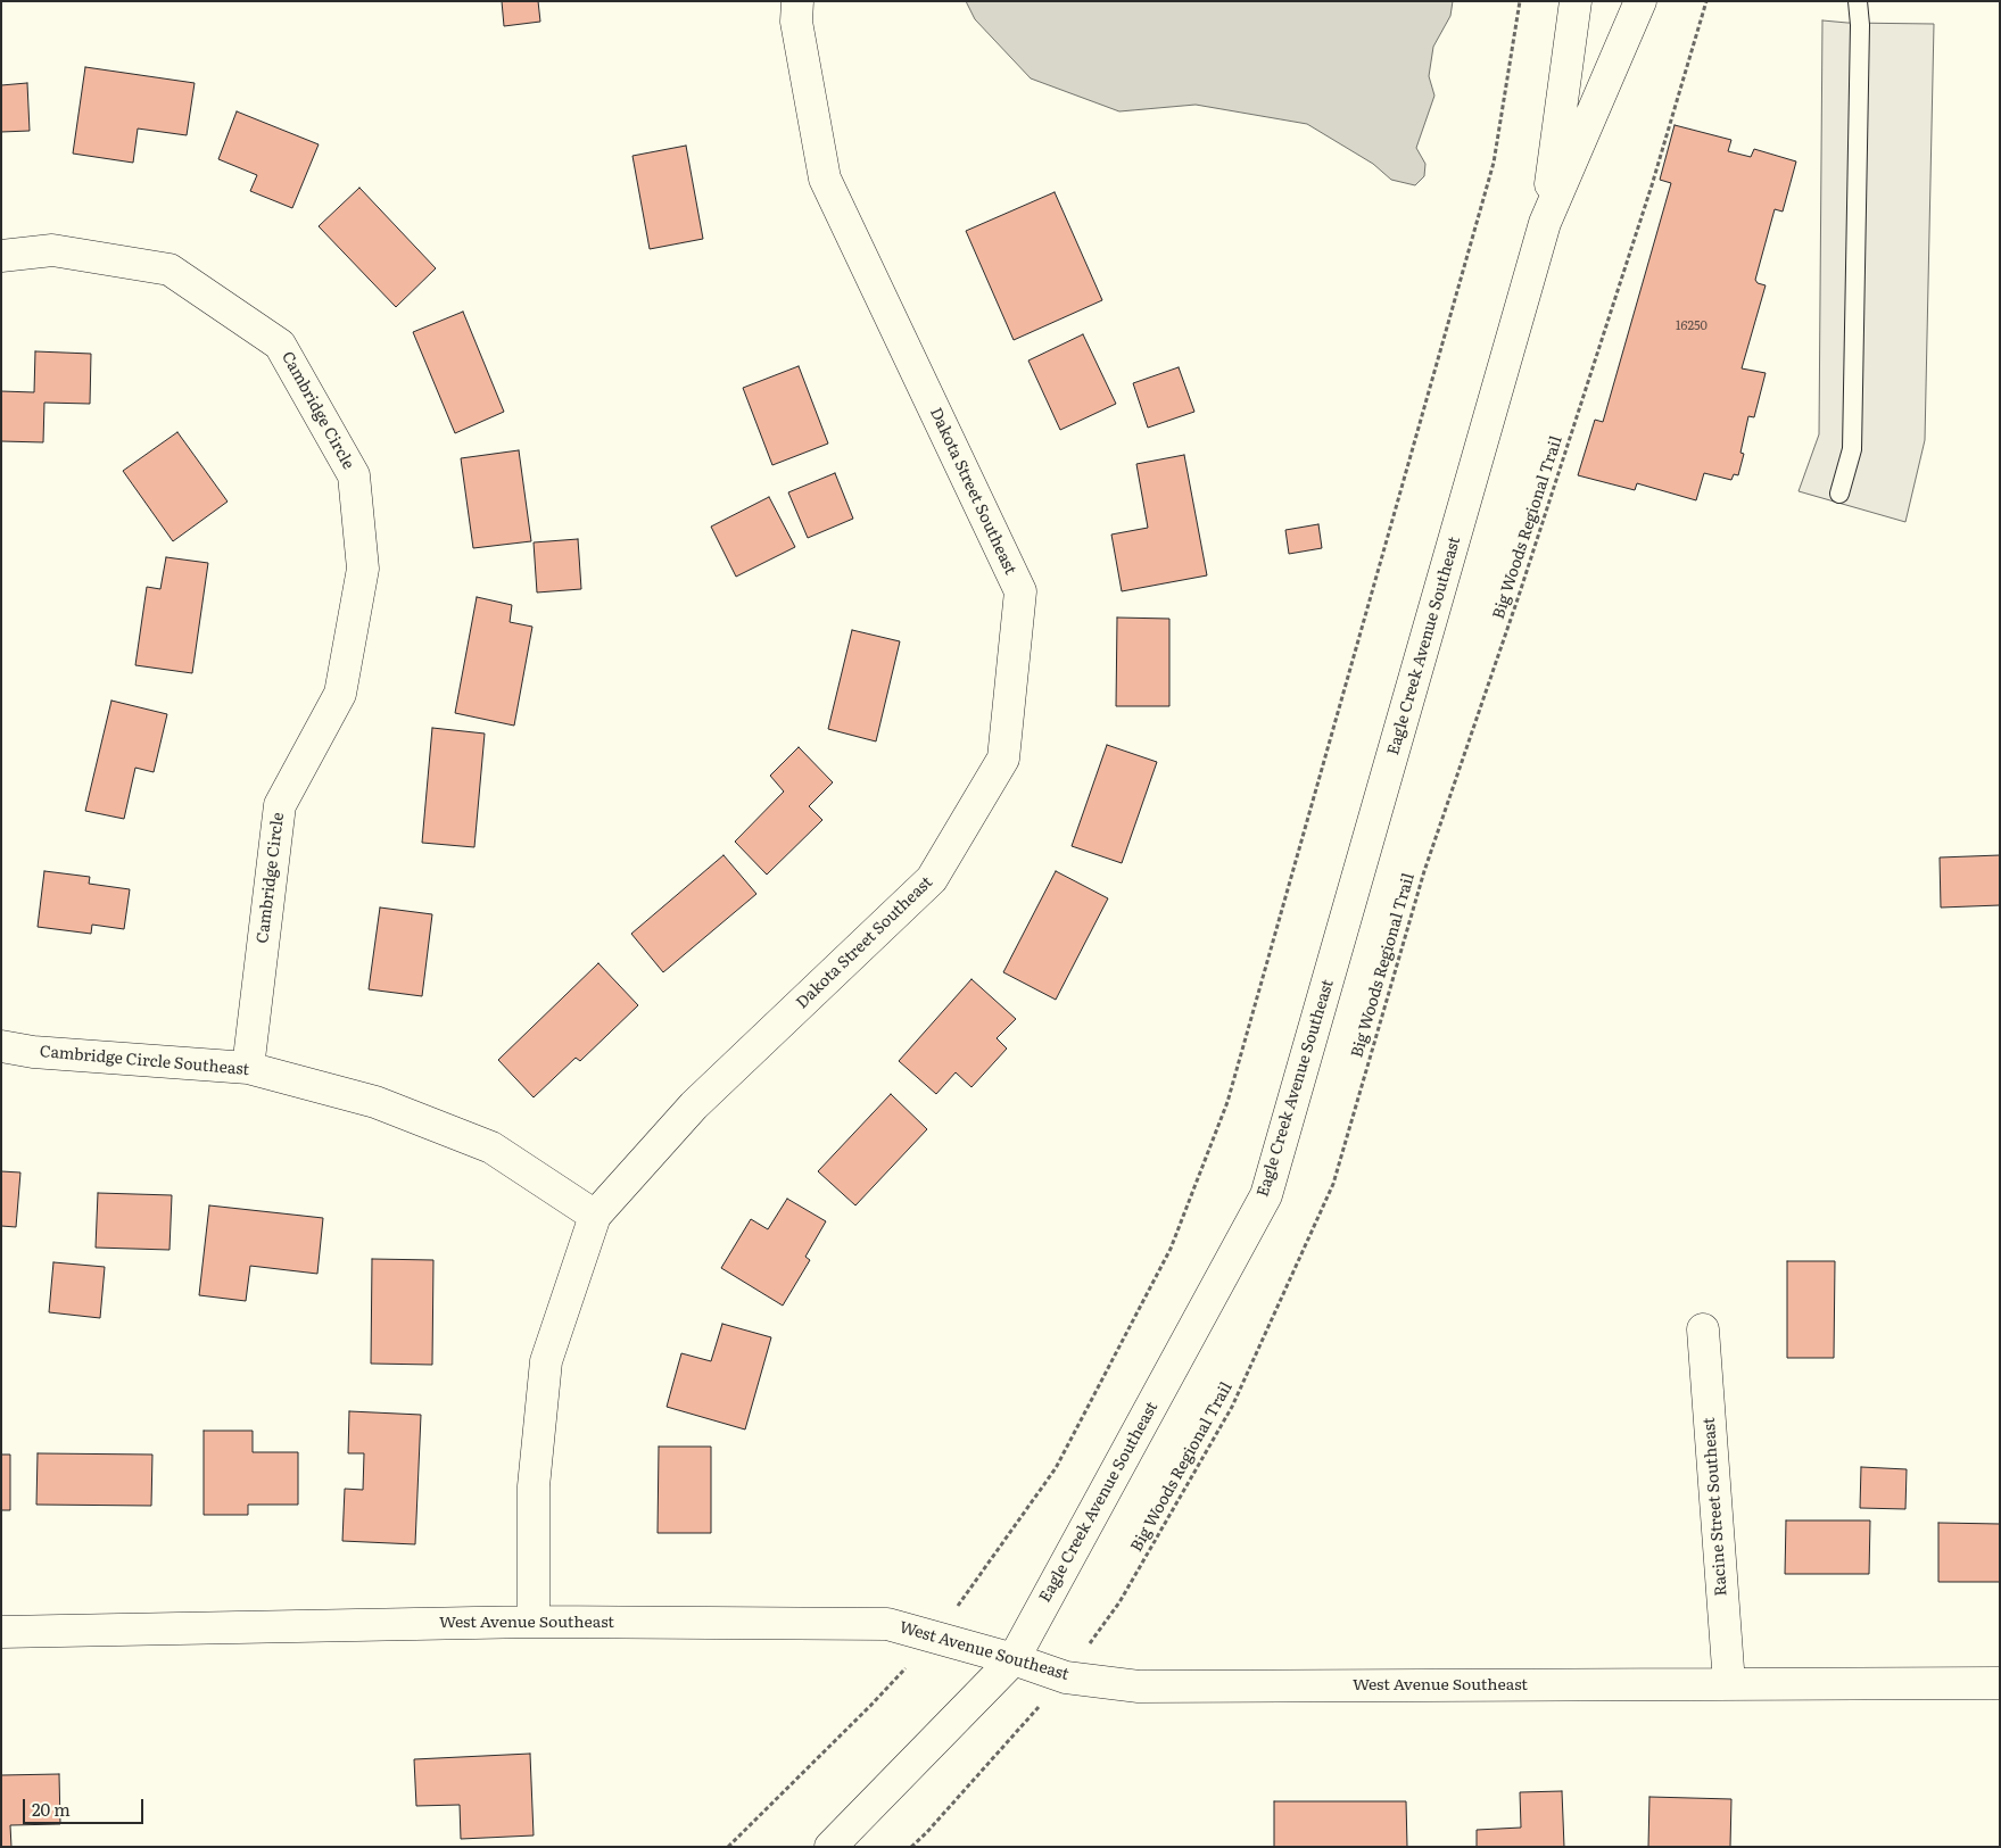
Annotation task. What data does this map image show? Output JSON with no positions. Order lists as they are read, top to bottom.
{
  "streets": {
    "street": [
      "Cambridge Circle",
      "Dakota Street Southeast",
      "Eagle Creek Avenue Southeast",
      "Cambridge Circle Southeast",
      "Racine Street Southeast",
      "West Avenue Southeast"
    ],
    "path": ["Big Woods Regional Trail"]
  },
  "crossings": [
    ["Cambridge Circle", "Cambridge Circle Southeast"],
    ["Dakota Street Southeast", "Cambridge Circle Southeast"],
    ["Dakota Street Southeast", "West Avenue Southeast"],
    ["Big Woods Regional Trail", "West Avenue Southeast"],
    ["Eagle Creek Avenue Southeast", "West Avenue Southeast"],
    ["Racine Street Southeast", "West Avenue Southeast"]
  ],
  "house_numbers": ["16250"],
  "scale_bar": "20 m"
}
